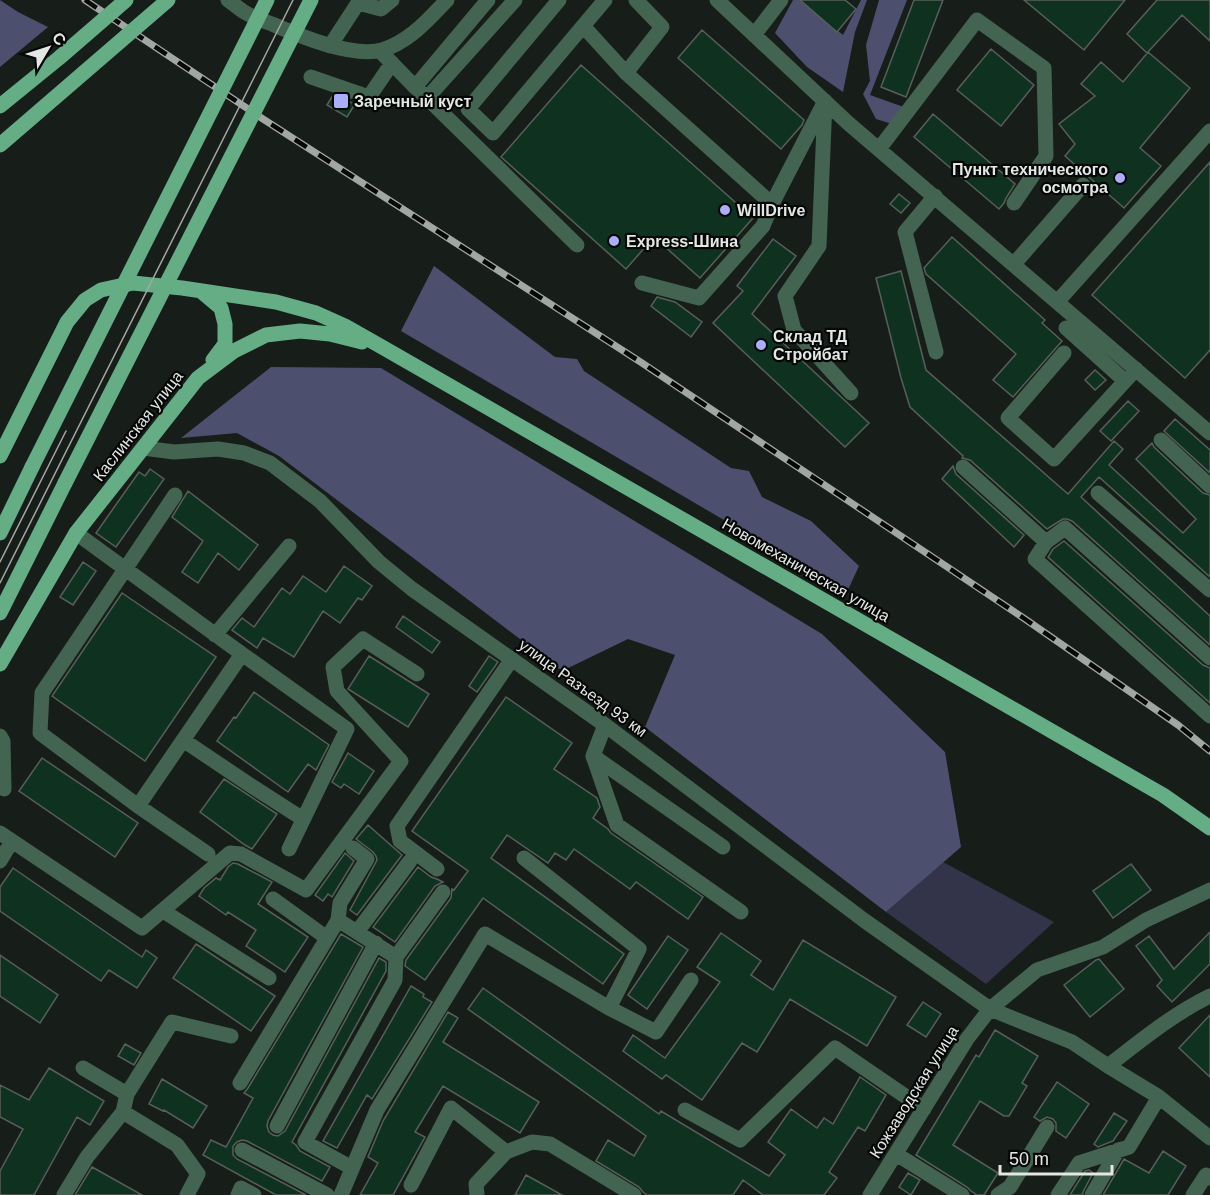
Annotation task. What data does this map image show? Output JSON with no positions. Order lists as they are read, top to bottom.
{
  "streets": {
    "main road": ["Каслинская улица", "Новомеханическая улица"],
    "street": ["улица Разъезд 93 км", "Кожзаводская улица"]
  },
  "crossings": [
    ["Каслинская улица", "Новомеханическая улица"],
    ["Каслинская улица", "улица Разъезд 93 км"],
    ["улица Разъезд 93 км", "Кожзаводская улица"]
  ],
  "places": {
    "transit": ["Заречный куст"],
    "other": [
      "Пункт технического осмотра",
      "WillDrive",
      "Express-Шина",
      "Склад ТД Стройбат"
    ]
  },
  "scale_bar": "50 m",
  "north": "top right"
}
